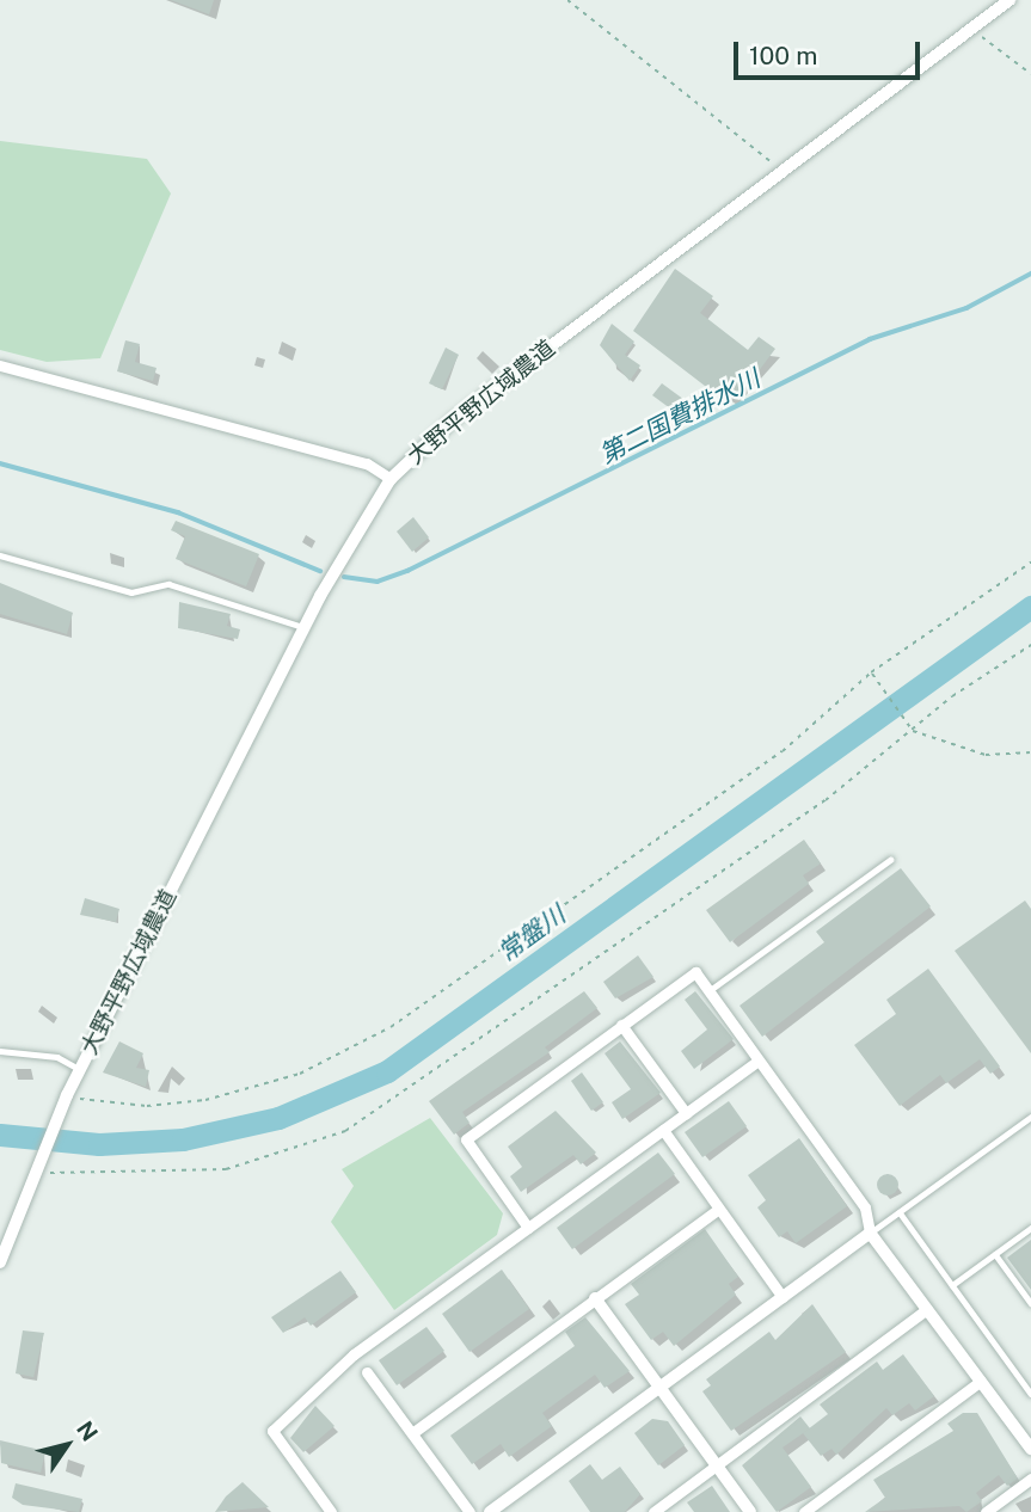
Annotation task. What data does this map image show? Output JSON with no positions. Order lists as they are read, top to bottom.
{
  "streets": {
    "street": ["大野平野広域農道"]
  },
  "water": ["第二国費排水川", "常盤川"],
  "scale_bar": "100 m",
  "north": "top right"
}
